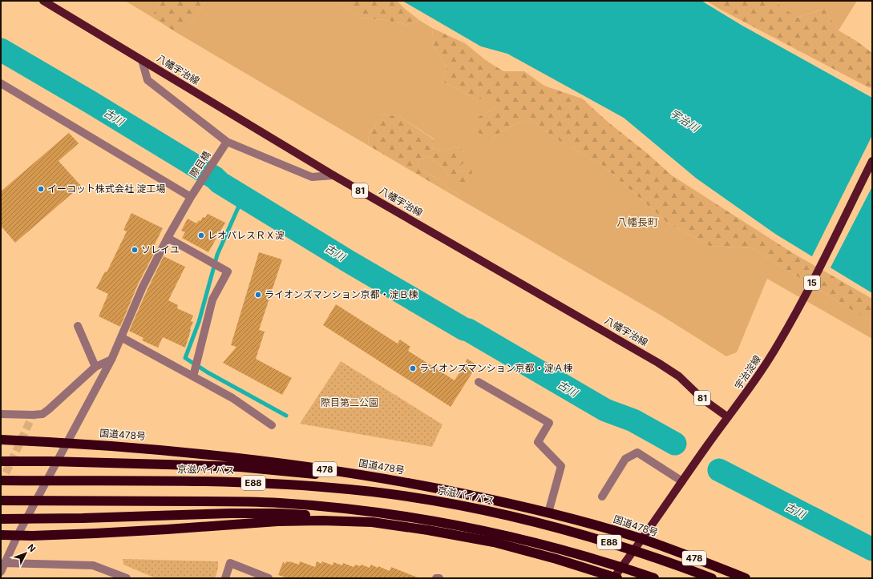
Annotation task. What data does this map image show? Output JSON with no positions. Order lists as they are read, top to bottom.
{
  "streets": {
    "highway": [
      "国道478号",
      "478",
      "京滋バイパス",
      "E88"
    ],
    "main road": [
      "八幡宇治線",
      "81",
      "15",
      "宇治淀線"
    ],
    "street": ["際目橋"]
  },
  "crossings": [
    ["八幡宇治線", "宇治淀線"],
    ["際目橋", "国道478号"],
    ["宇治淀線", "国道478号"]
  ],
  "districts": ["八幡長町"],
  "water": ["古川", "宇治川"],
  "parks": ["際目第二公園"],
  "places": [
    "イーコット株式会社 淀工場",
    "レオパレスＲＸ淀",
    "ソレイユ",
    "ライオンズマンション京都・淀Ｂ棟",
    "ライオンズマンション京都・淀Ａ棟"
  ],
  "north": "top right"
}
